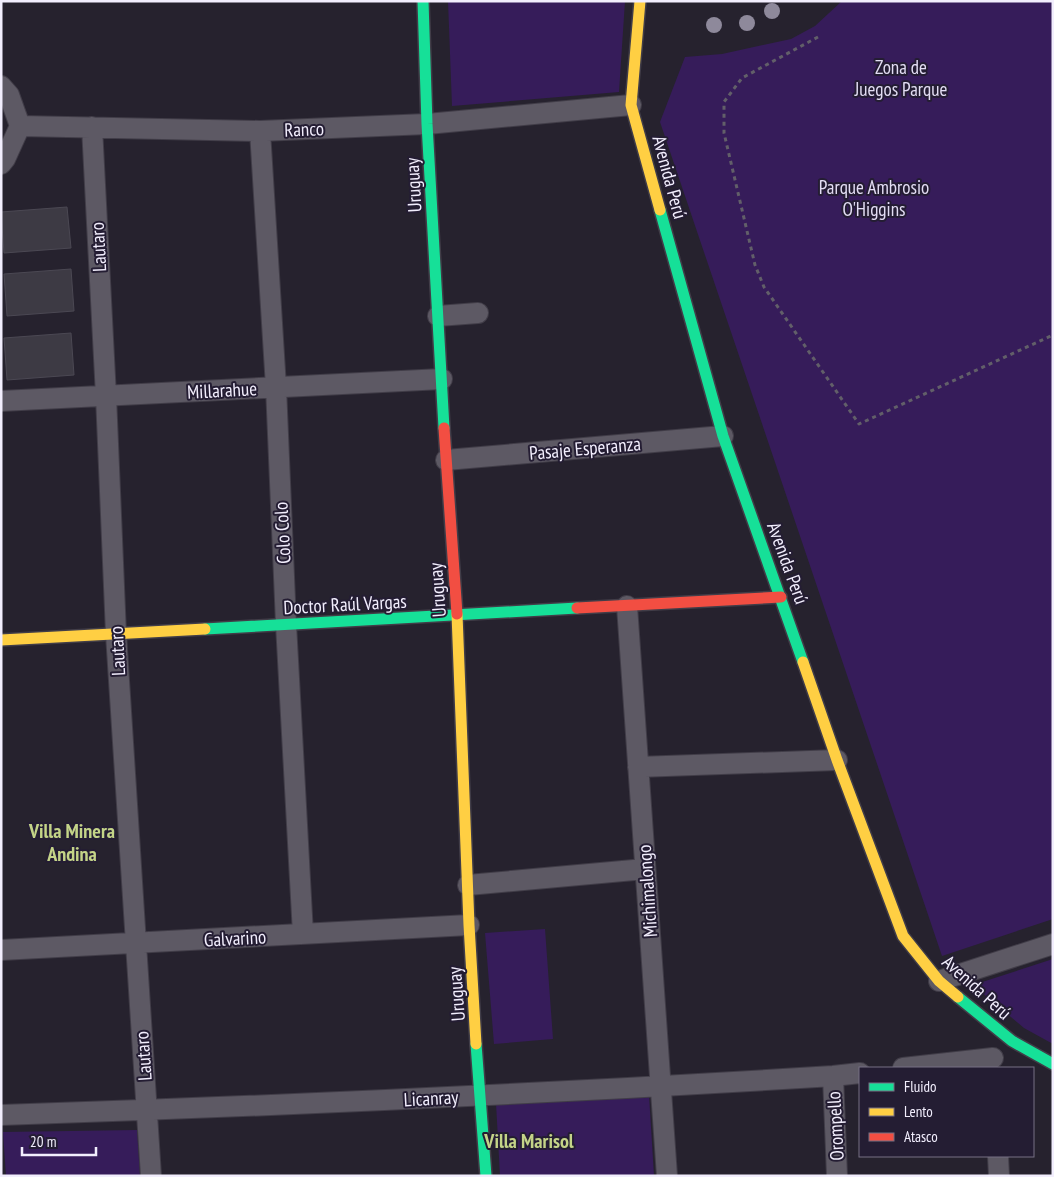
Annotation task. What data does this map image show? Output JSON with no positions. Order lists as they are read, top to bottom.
{
  "streets": {
    "street": [
      "Ranco",
      "Avenida Perú",
      "Uruguay",
      "Lautaro",
      "Millarahue",
      "Pasaje Esperanza",
      "Colo Colo",
      "Doctor Raúl Vargas",
      "Michimalongo",
      "Galvarino",
      "Licanray",
      "Orompello"
    ]
  },
  "crossings": [
    ["Ranco", "Avenida Perú"],
    ["Ranco", "Uruguay"],
    ["Ranco", "Lautaro"],
    ["Ranco", "Colo Colo"],
    ["Avenida Perú", "Pasaje Esperanza"],
    ["Avenida Perú", "Doctor Raúl Vargas"],
    ["Uruguay", "Millarahue"],
    ["Uruguay", "Pasaje Esperanza"],
    ["Uruguay", "Doctor Raúl Vargas"],
    ["Uruguay", "Galvarino"],
    ["Uruguay", "Licanray"],
    ["Lautaro", "Millarahue"],
    ["Lautaro", "Doctor Raúl Vargas"],
    ["Lautaro", "Galvarino"],
    ["Lautaro", "Licanray"],
    ["Millarahue", "Colo Colo"],
    ["Colo Colo", "Doctor Raúl Vargas"],
    ["Colo Colo", "Galvarino"],
    ["Doctor Raúl Vargas", "Michimalongo"],
    ["Michimalongo", "Licanray"],
    ["Licanray", "Orompello"]
  ],
  "districts": ["Villa Minera Andina", "Villa Marisol"],
  "parks": ["Zona de Juegos Parque", "Parque Ambrosio O'Higgins"],
  "legend": ["Fluido", "Lento", "Atasco"],
  "scale_bar": "20 m"
}
